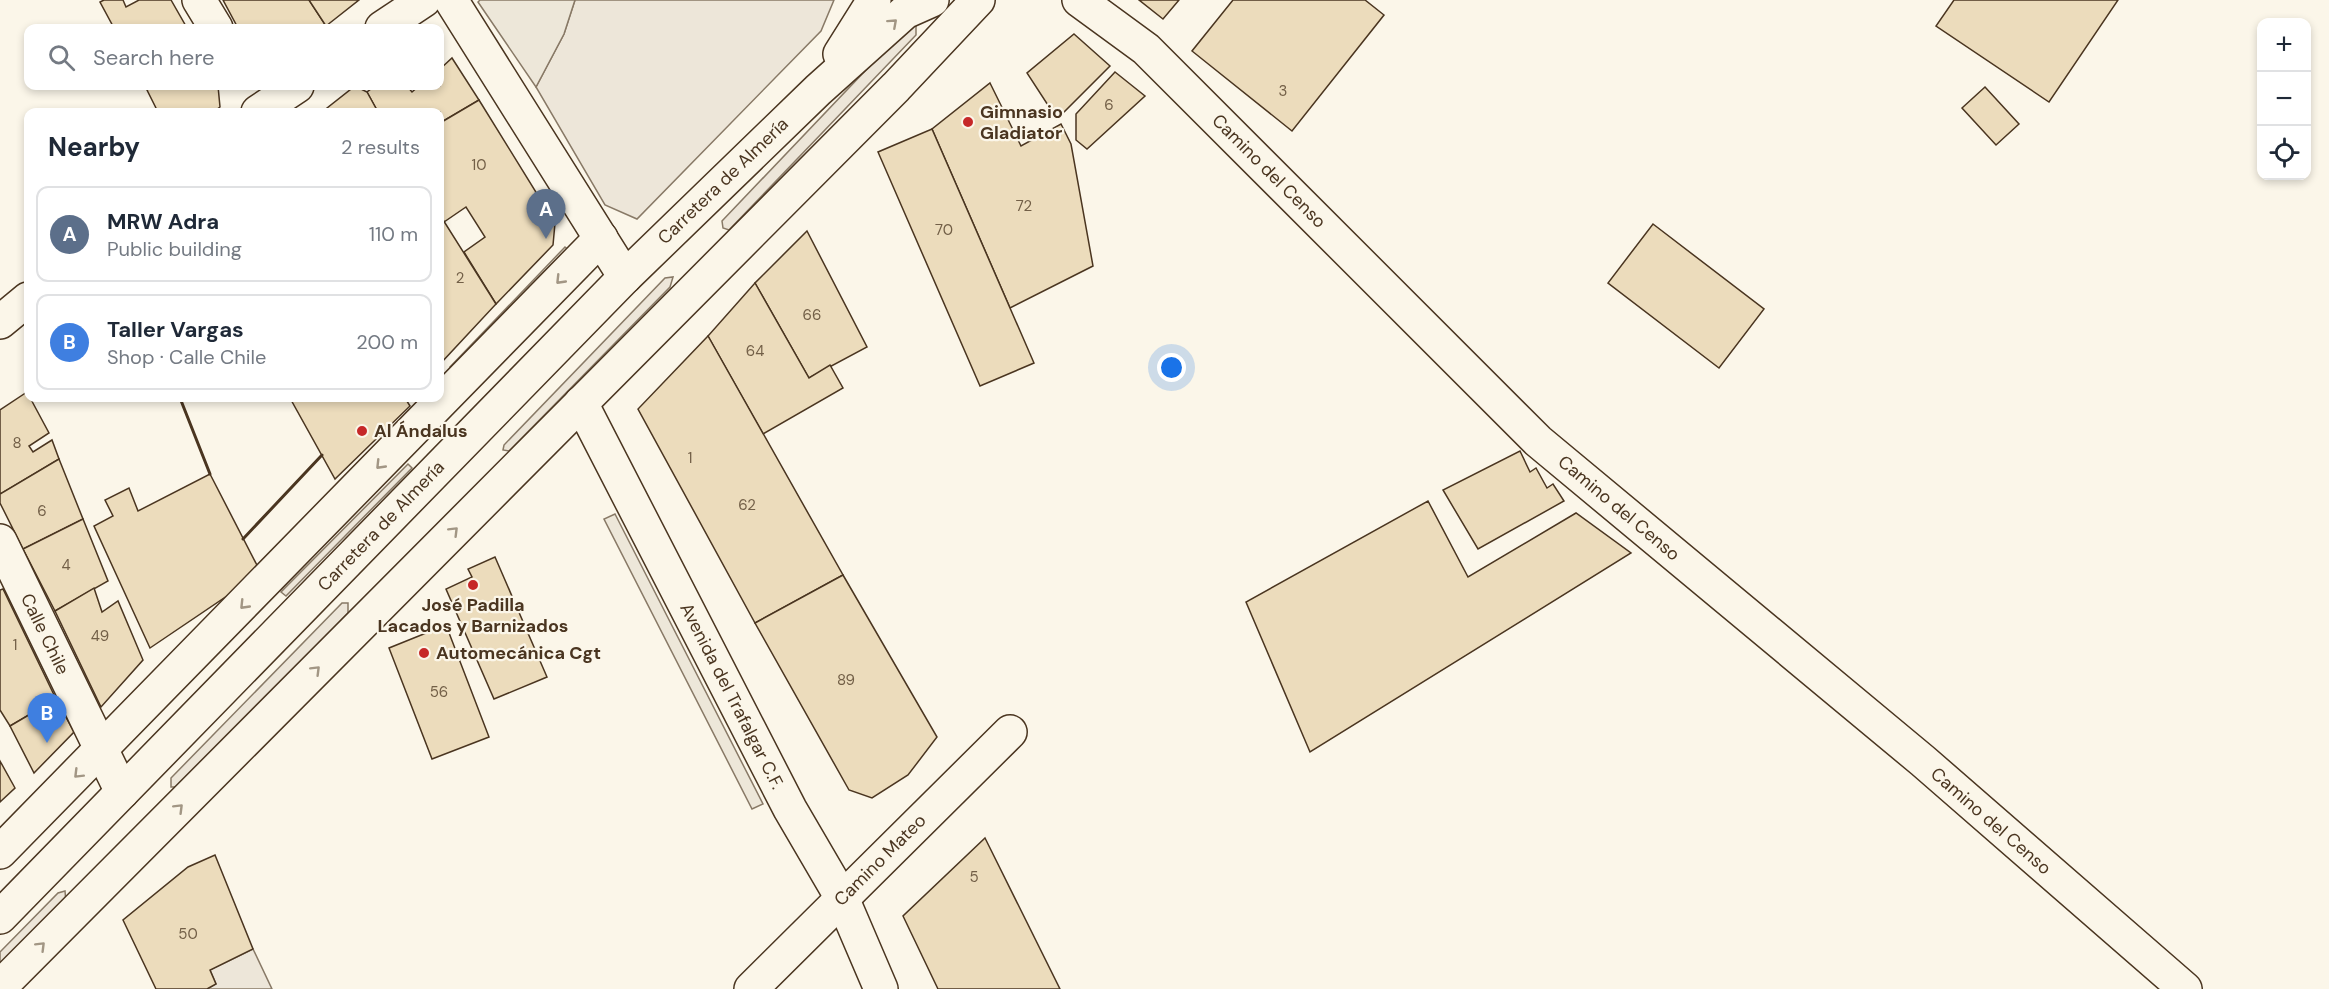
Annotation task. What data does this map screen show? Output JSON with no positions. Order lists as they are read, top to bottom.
{
  "streets": {
    "main road": [
      "Camino del Censo",
      "Carretera de Almería",
      "Calle Chile",
      "Avenida del Trafalgar C.F.",
      "Camino Mateo"
    ]
  },
  "crossings": [
    ["Carretera de Almería", "Calle Chile"],
    ["Avenida del Trafalgar C.F.", "Camino Mateo"]
  ],
  "places": [
    "Gimnasio Gladiator",
    "Al Ándalus",
    "José Padilla Lacados y Barnizados",
    "Automecánica Cgt"
  ],
  "house_numbers": [
    "3",
    "6",
    "10",
    "72",
    "70",
    "2",
    "66",
    "64",
    "8",
    "1",
    "62",
    "6",
    "4",
    "49",
    "1",
    "89",
    "56",
    "5",
    "50"
  ],
  "page": {
    "map_buttons": ["+", "−"],
    "search": "Search here",
    "heading": ["Nearby", "2 results"],
    "list": [
      {
        "mark": "A",
        "name": "MRW Adra",
        "note": "Public building",
        "value": "110 m"
      },
      {
        "mark": "B",
        "name": "Taller Vargas",
        "note": "Shop · Calle Chile",
        "value": "200 m"
      }
    ],
    "pins": ["A", "B"]
  }
}
